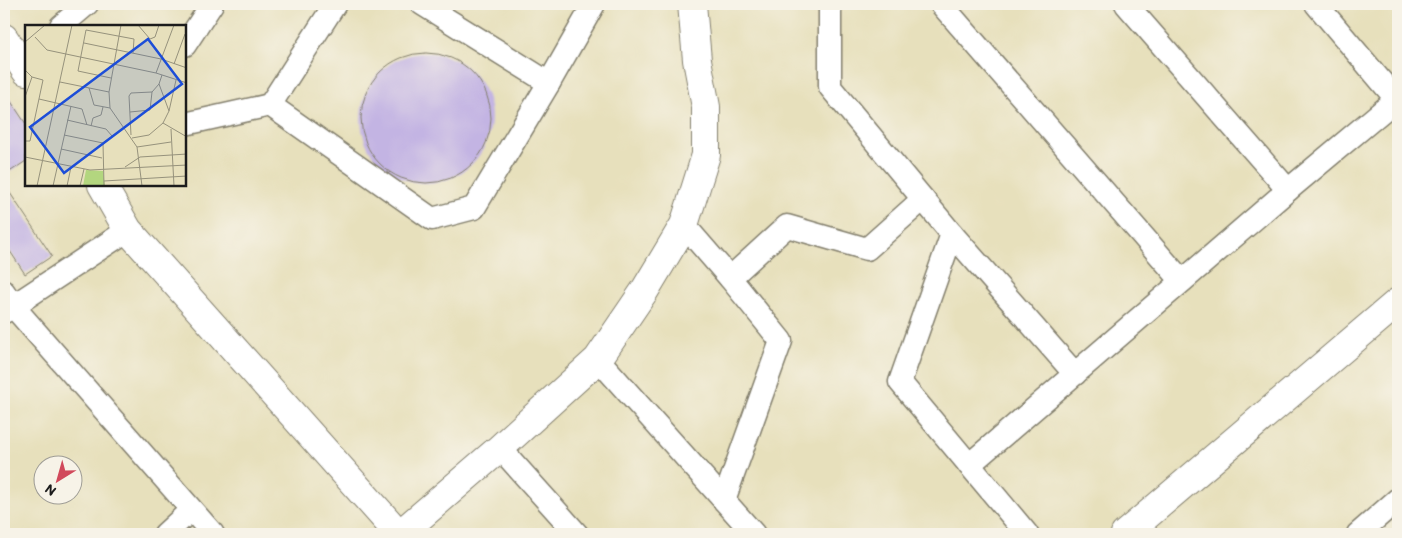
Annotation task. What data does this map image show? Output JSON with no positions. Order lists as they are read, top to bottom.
{
  "north": "bottom left"
}
